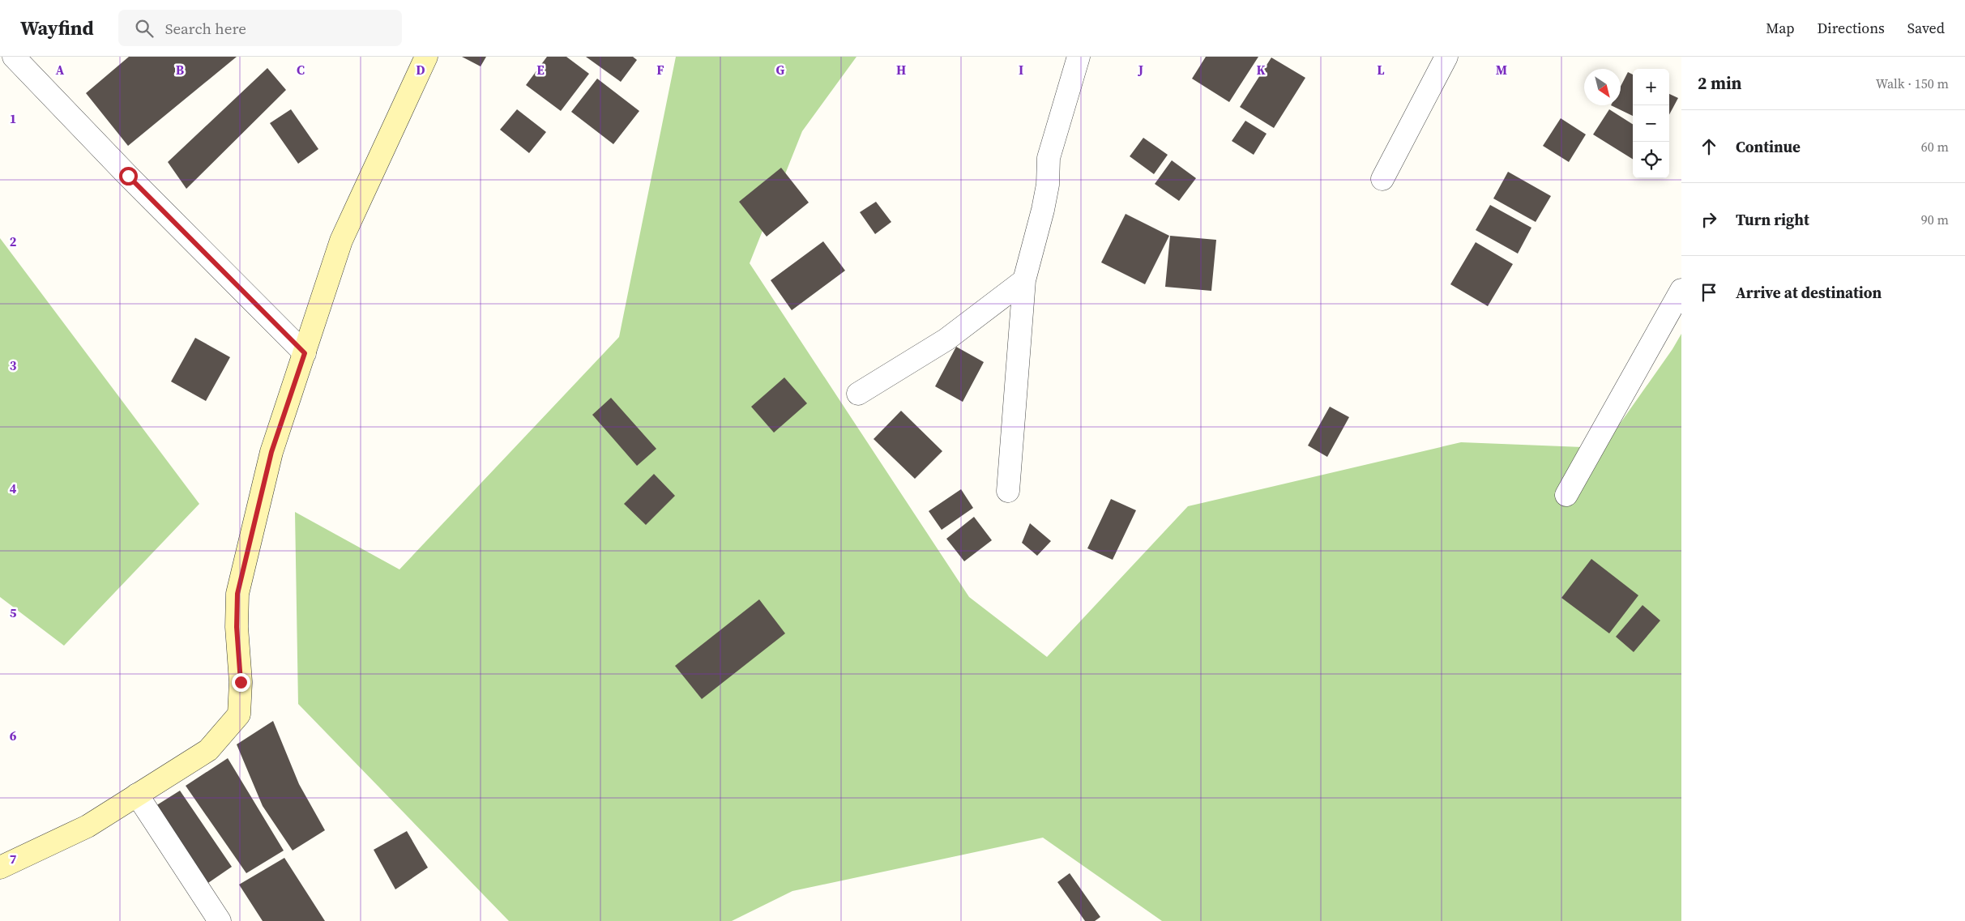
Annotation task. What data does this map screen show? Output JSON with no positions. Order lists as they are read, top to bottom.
{
  "north": "bottom right",
  "page": {
    "header": "Wayfind",
    "search": "Search here",
    "nav": ["Map", "Directions", "Saved"],
    "heading": ["2 min", "Walk · 150 m"],
    "map_buttons": ["+", "−"],
    "list": [
      ["Continue", "60 m"],
      ["Turn right", "90 m"],
      "Arrive at destination"
    ]
  },
  "grid": {
    "columns": [
      "A",
      "B",
      "C",
      "D",
      "E",
      "F",
      "G",
      "H",
      "I",
      "J",
      "K",
      "L",
      "M"
    ],
    "rows": [
      "1",
      "2",
      "3",
      "4",
      "5",
      "6",
      "7"
    ]
  }
}
